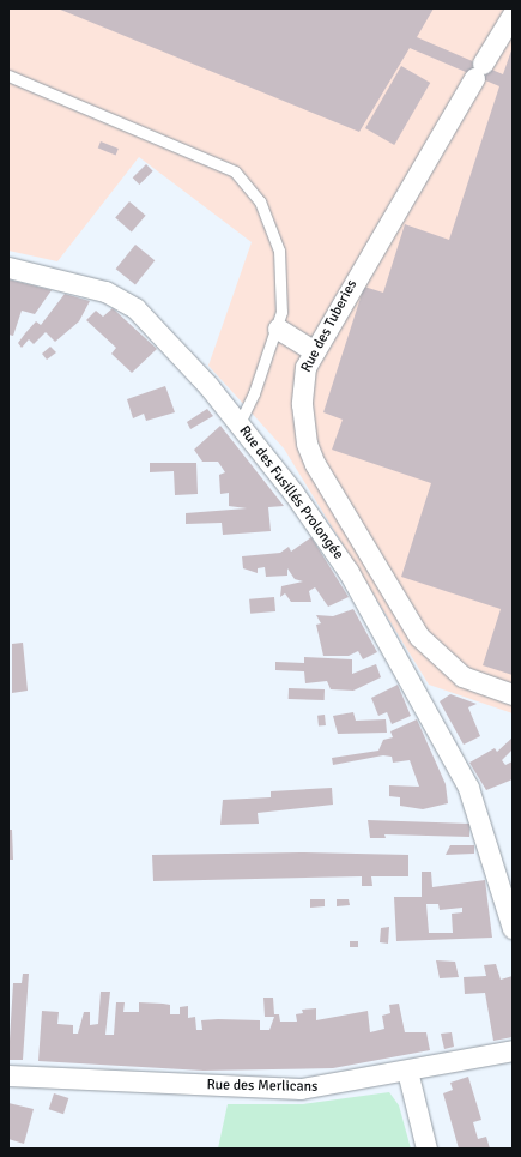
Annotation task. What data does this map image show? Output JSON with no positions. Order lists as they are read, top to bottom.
{
  "streets": {
    "street": ["Rue des Tuberies", "Rue des Fusillés Prolongée", "Rue des Merlicans"]
  }
}
